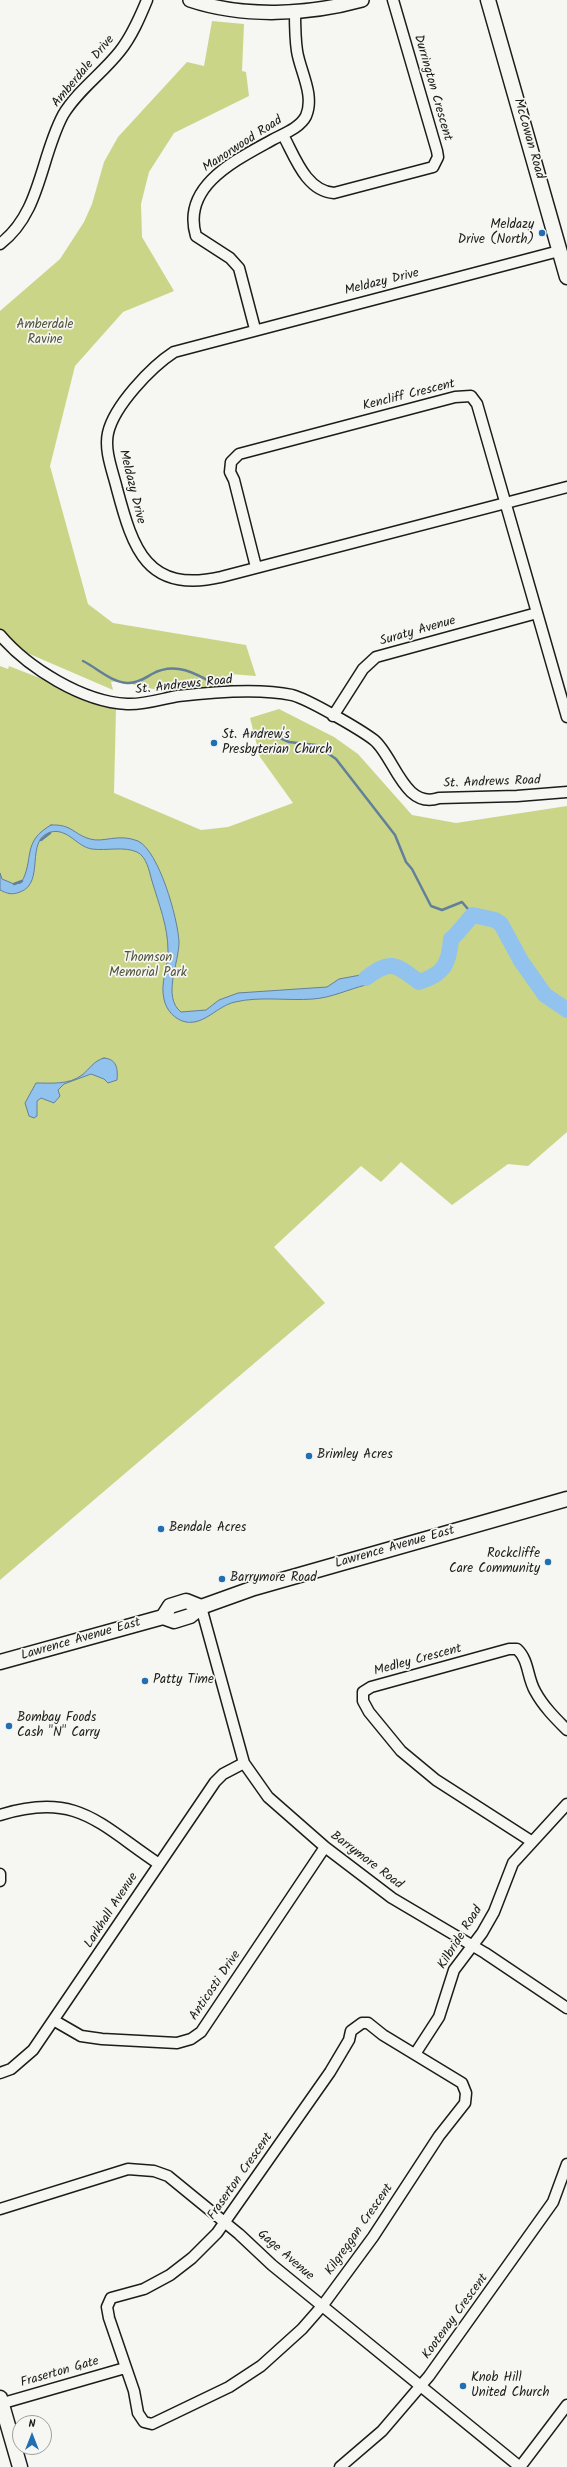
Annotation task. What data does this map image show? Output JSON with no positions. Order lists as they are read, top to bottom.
{
  "streets": {
    "main road": ["McCowan Road", "Lawrence Avenue East"],
    "street": [
      "Amberdale Drive",
      "Durrington Crescent",
      "Manorwood Road",
      "Meldazy Drive",
      "Kencliff Crescent",
      "Suraty Avenue",
      "St. Andrews Road",
      "Medley Crescent",
      "Barrymore Road",
      "Larkhall Avenue",
      "Kilbride Road",
      "Anticosti Drive",
      "Fraserton Crescent",
      "Kilgreggan Crescent",
      "Gage Avenue",
      "Kootenay Crescent",
      "Fraserton Gate"
    ]
  },
  "crossings": [
    ["Durrington Crescent", "Manorwood Road"],
    ["McCowan Road", "Meldazy Drive"],
    ["Manorwood Road", "Meldazy Drive"],
    ["Meldazy Drive", "Kencliff Crescent"],
    ["Kencliff Crescent", "Suraty Avenue"],
    ["Suraty Avenue", "St. Andrews Road"],
    ["Lawrence Avenue East", "Barrymore Road"],
    ["Medley Crescent", "Kilbride Road"],
    ["Barrymore Road", "Larkhall Avenue"],
    ["Barrymore Road", "Kilbride Road"],
    ["Barrymore Road", "Anticosti Drive"],
    ["Larkhall Avenue", "Anticosti Drive"],
    ["Kilbride Road", "Fraserton Crescent"],
    ["Kilbride Road", "Kilgreggan Crescent"],
    ["Fraserton Crescent", "Kilgreggan Crescent"],
    ["Fraserton Crescent", "Gage Avenue"],
    ["Fraserton Crescent", "Fraserton Gate"],
    ["Kilgreggan Crescent", "Gage Avenue"],
    ["Kilgreggan Crescent", "Fraserton Gate"],
    ["Gage Avenue", "Kootenay Crescent"]
  ],
  "parks": ["Amberdale Ravine", "Thomson Memorial Park"],
  "places": [
    "Meldazy Drive (North)",
    "St. Andrew's Presbyterian Church",
    "Brimley Acres",
    "Bendale Acres",
    "Rockcliffe Care Community",
    "Barrymore Road",
    "Patty Time",
    "Bombay Foods Cash \"N\" Carry",
    "Knob Hill United Church"
  ],
  "north": "top"
}
